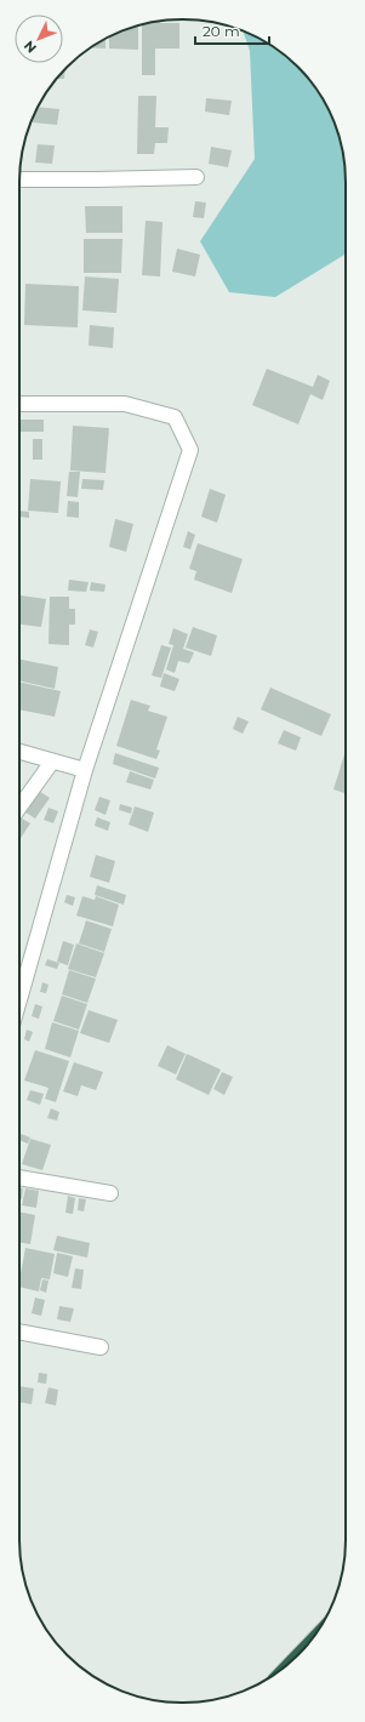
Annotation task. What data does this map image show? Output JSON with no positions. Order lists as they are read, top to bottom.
{
  "scale_bar": "20 m",
  "north": "bottom left"
}
